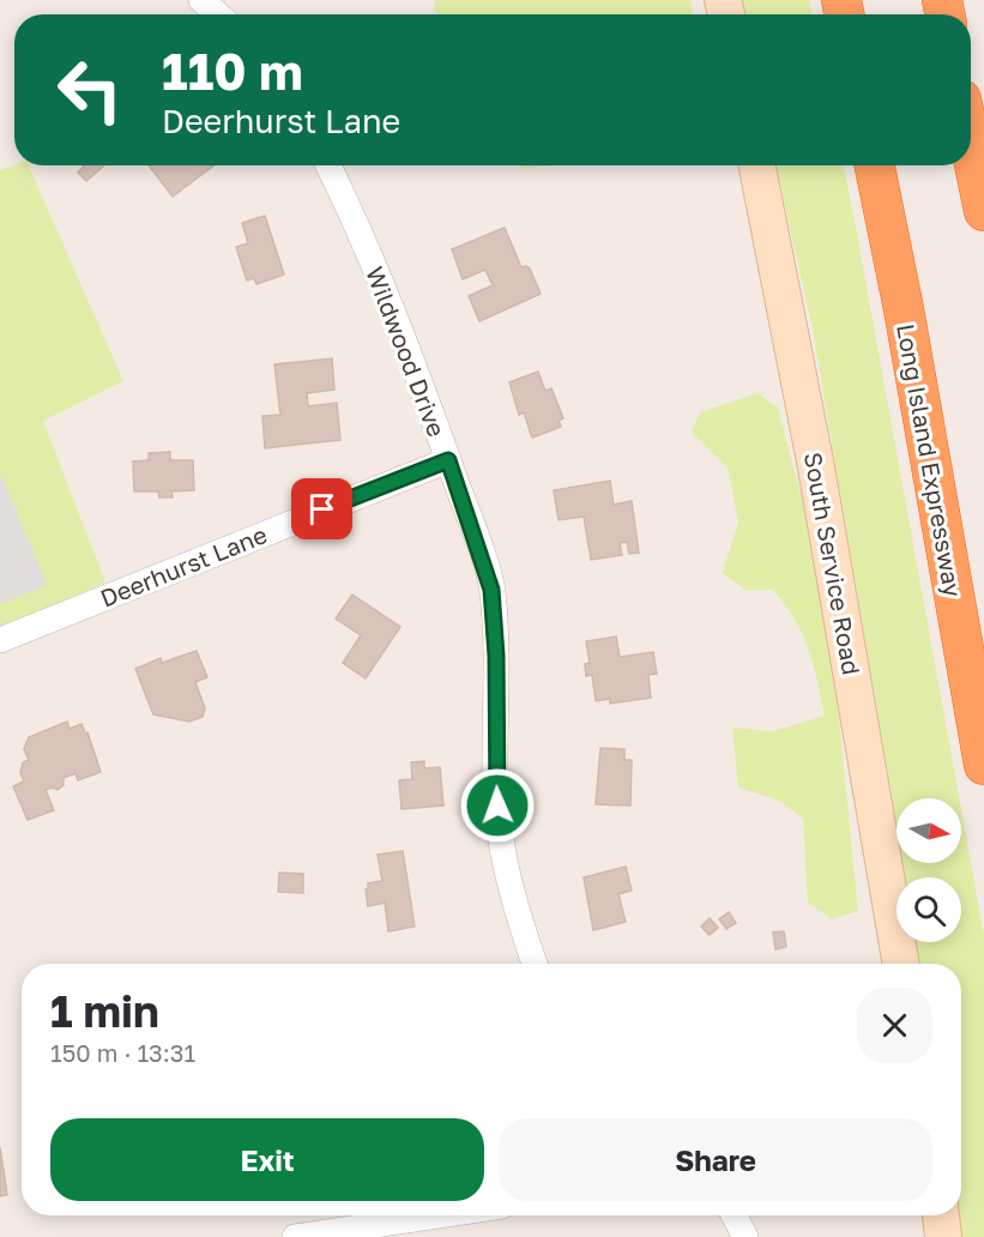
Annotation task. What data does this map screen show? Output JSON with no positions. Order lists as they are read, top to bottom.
{
  "streets": {
    "highway": ["Long Island Expressway"],
    "main road": ["South Service Road"],
    "street": ["Wildwood Drive", "Deerhurst Lane"]
  },
  "crossings": [
    ["Wildwood Drive", "Deerhurst Lane"]
  ],
  "north": "right",
  "page": {
    "turn": ["110 m", "Deerhurst Lane"],
    "heading": ["1 min", "150 m · 13:31"],
    "buttons": ["Exit", "Share"]
  }
}
